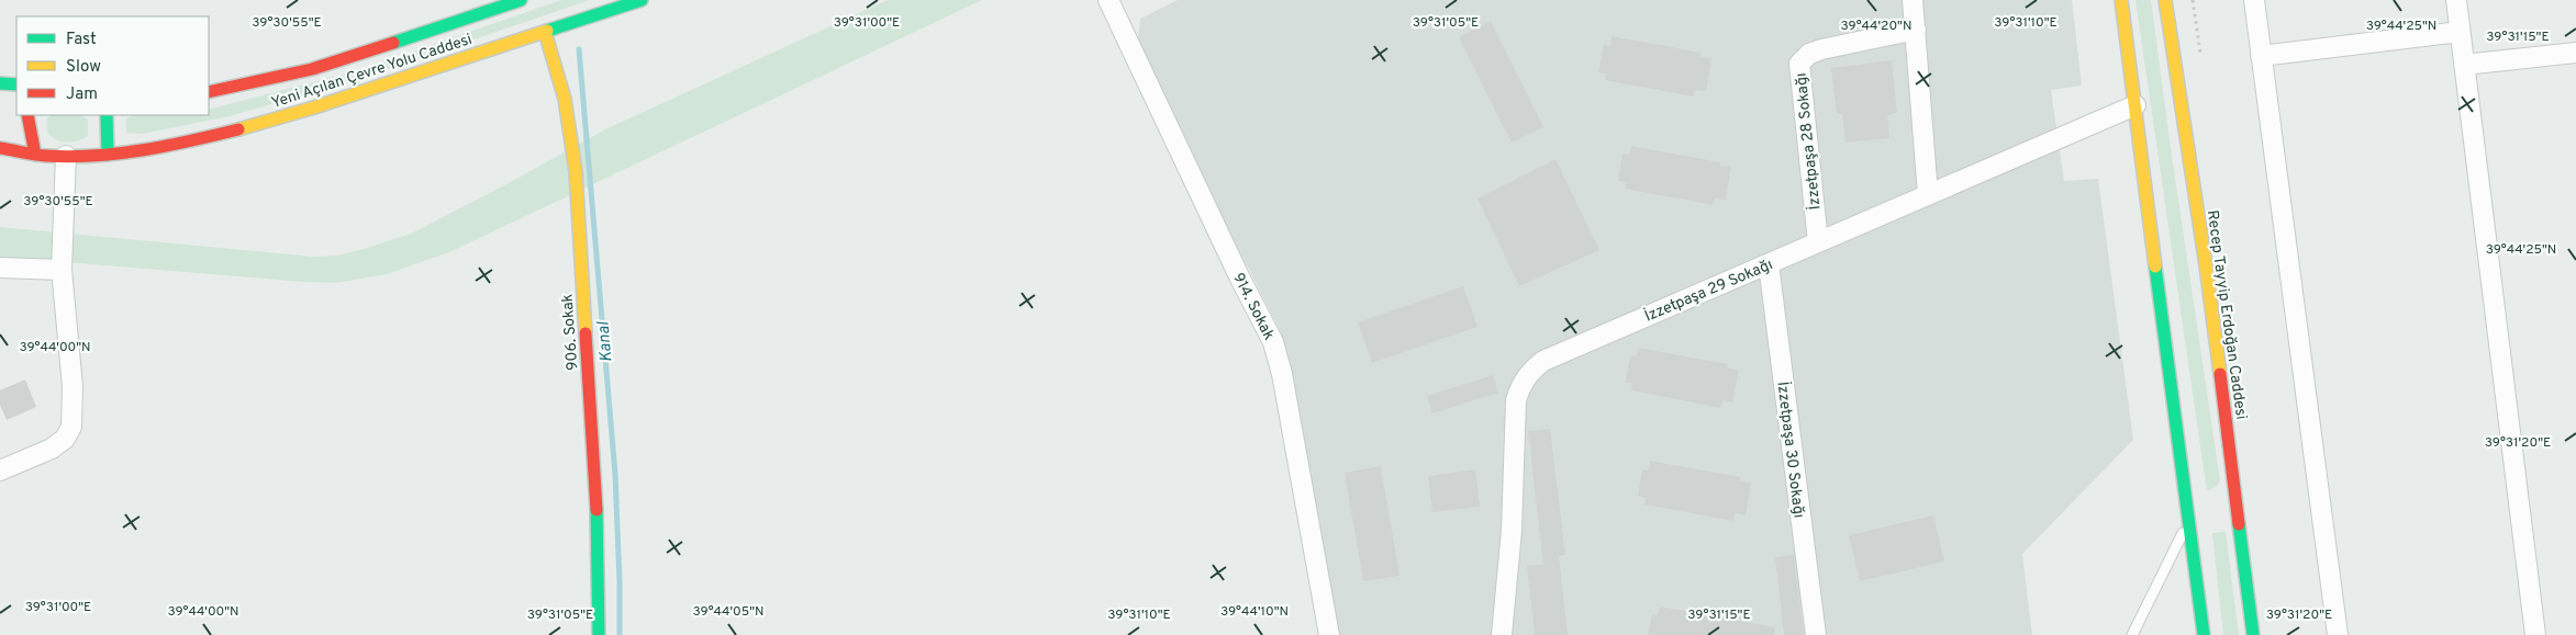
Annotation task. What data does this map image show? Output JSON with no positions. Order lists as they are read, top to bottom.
{
  "streets": {
    "main road": ["Yeni Açılan Çevre Yolu Caddesi", "Recep Tayyip Erdoğan Caddesi", "906. Sokak"],
    "street": [
      "İzzetpaşa 28 Sokağı",
      "İzzetpaşa 29 Sokağı",
      "914. Sokak",
      "İzzetpaşa 30 Sokağı"
    ]
  },
  "crossings": [
    ["Yeni Açılan Çevre Yolu Caddesi", "906. Sokak"],
    ["İzzetpaşa 28 Sokağı", "İzzetpaşa 29 Sokağı"],
    ["İzzetpaşa 29 Sokağı", "İzzetpaşa 30 Sokağı"]
  ],
  "water": ["Kanal"],
  "legend": ["Fast", "Slow", "Jam"],
  "coordinates": [
    "39°30'55\"E",
    "39°31'00\"E",
    "39°31'05\"E",
    "39°31'10\"E",
    "39°44'20\"N",
    "39°44'25\"N",
    "39°31'15\"E",
    "39°44'00\"N",
    "39°31'20\"E",
    "39°44'05\"N",
    "39°44'10\"N"
  ]
}
